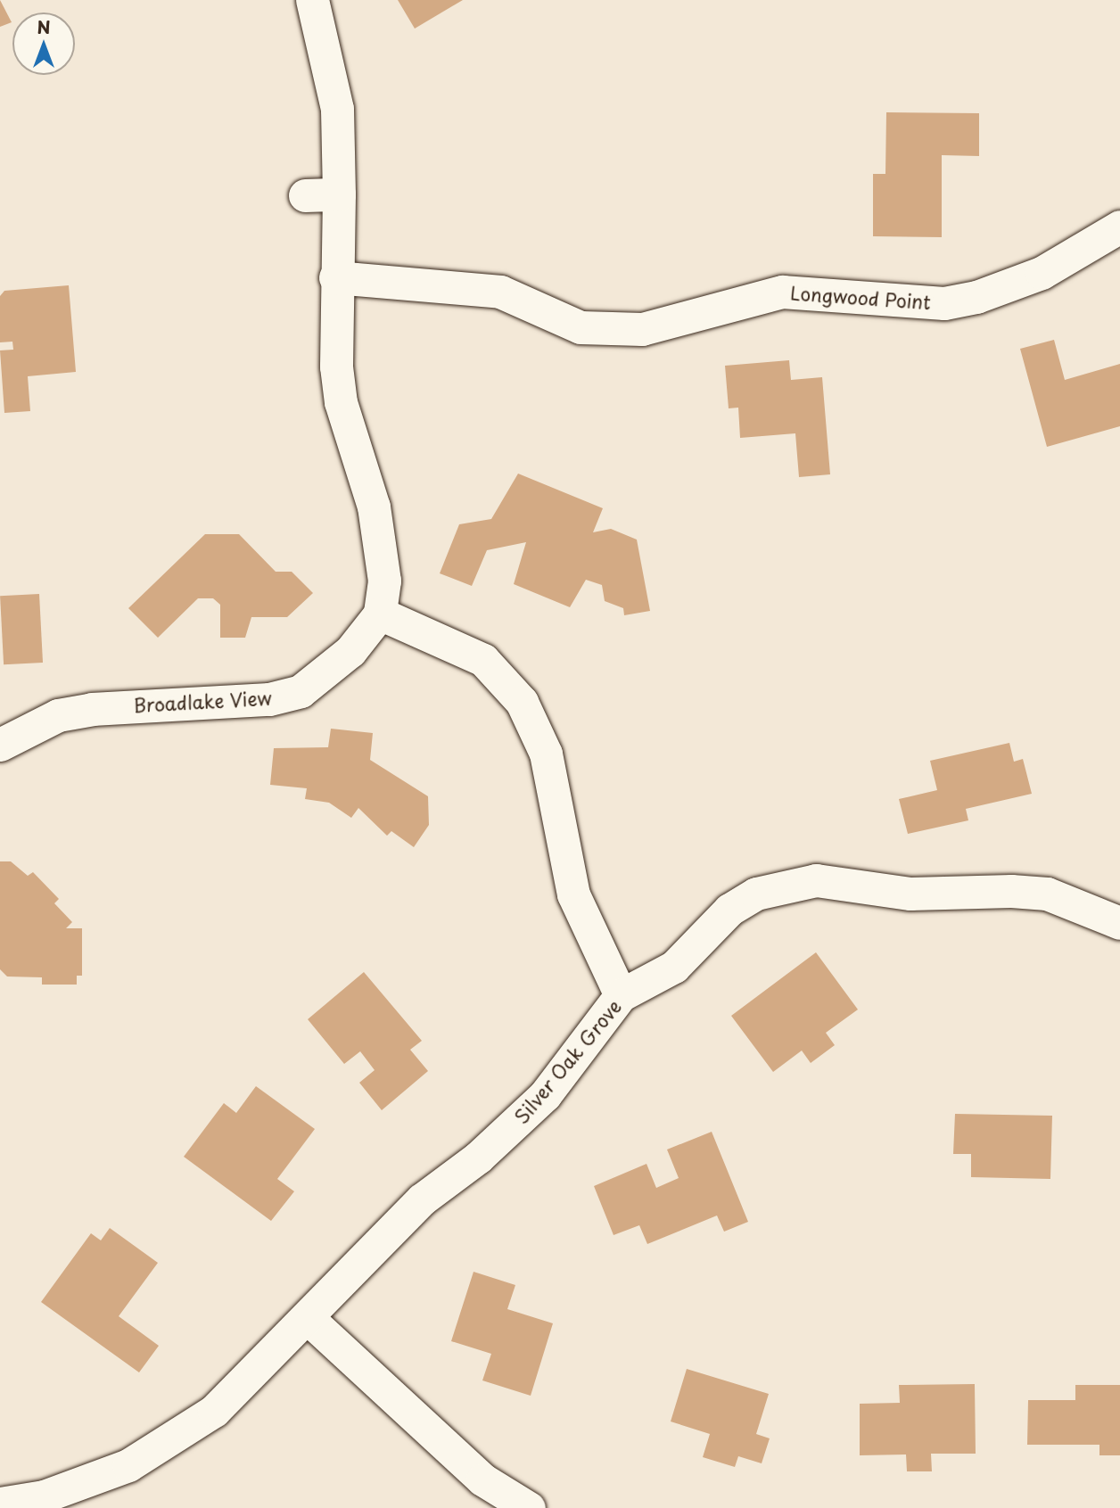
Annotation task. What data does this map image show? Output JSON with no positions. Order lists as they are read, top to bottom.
{
  "streets": {
    "street": ["Longwood Point", "Broadlake View", "Silver Oak Grove"]
  },
  "north": "top"
}
